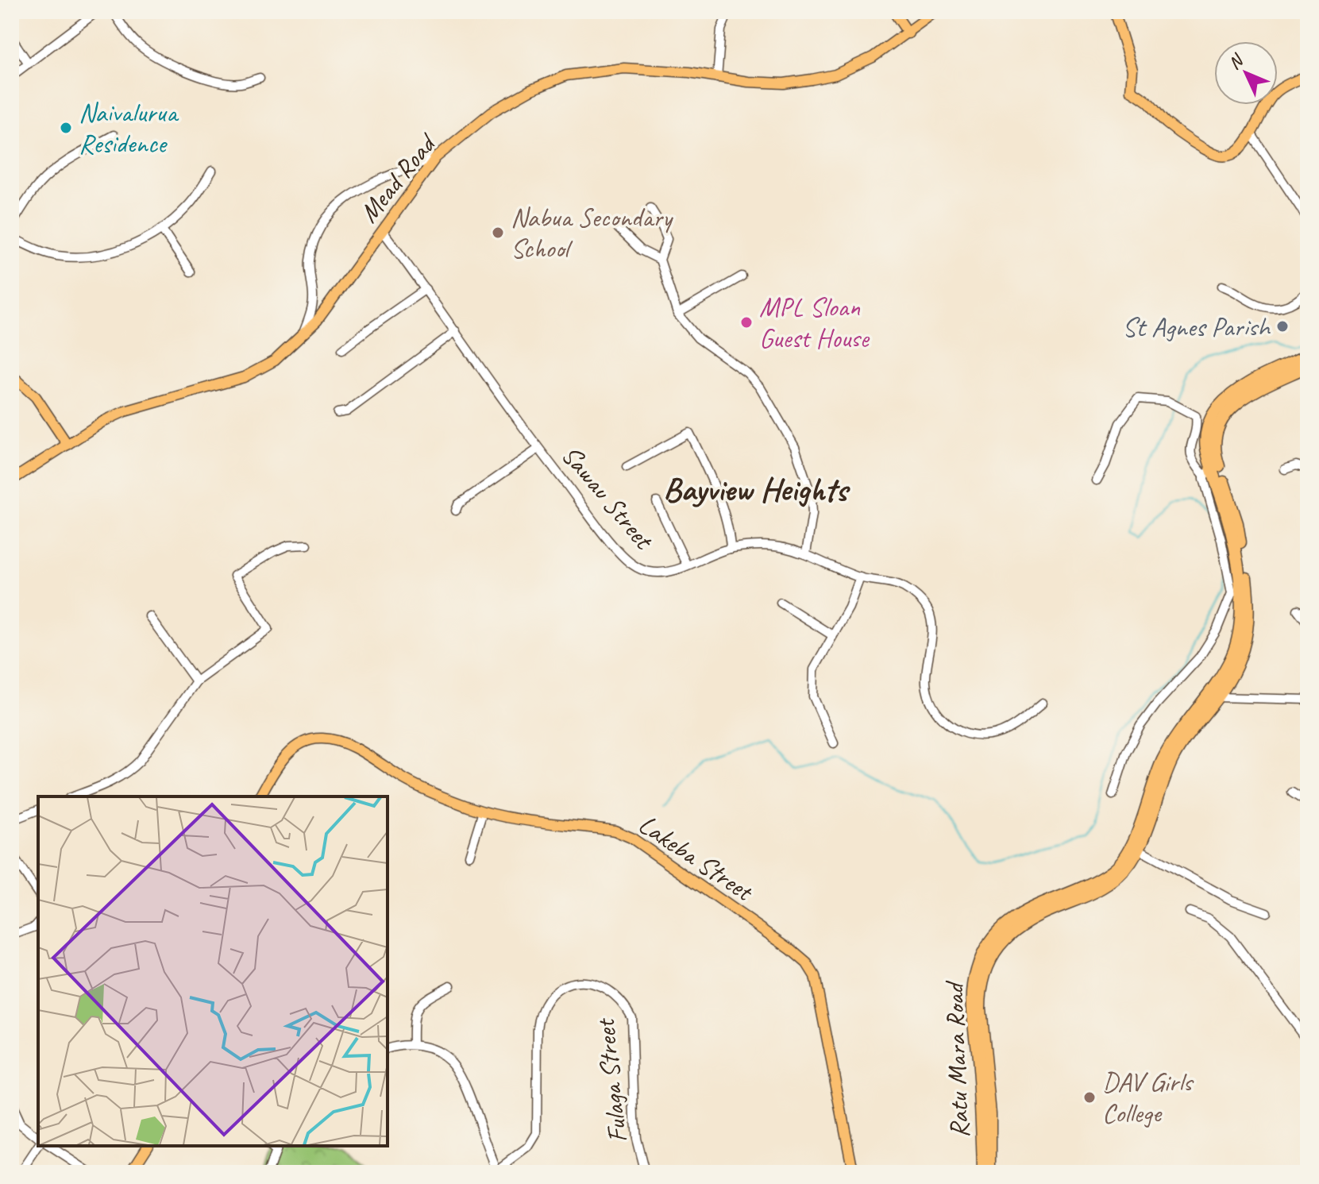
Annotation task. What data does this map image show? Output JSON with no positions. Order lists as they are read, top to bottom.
{
  "streets": {
    "highway": ["Ratu Mara Road"],
    "main road": ["Mead Road", "Lakeba Street"],
    "street": ["Sawau Street", "Fulaga Street"]
  },
  "crossings": [
    ["Mead Road", "Sawau Street"]
  ],
  "districts": ["Bayview Heights"],
  "places": [
    "Naivalurua Residence",
    "Nabua Secondary School",
    "MPL Sloan Guest House",
    "St Agnes Parish",
    "DAV Girls College"
  ],
  "north": "top left"
}
